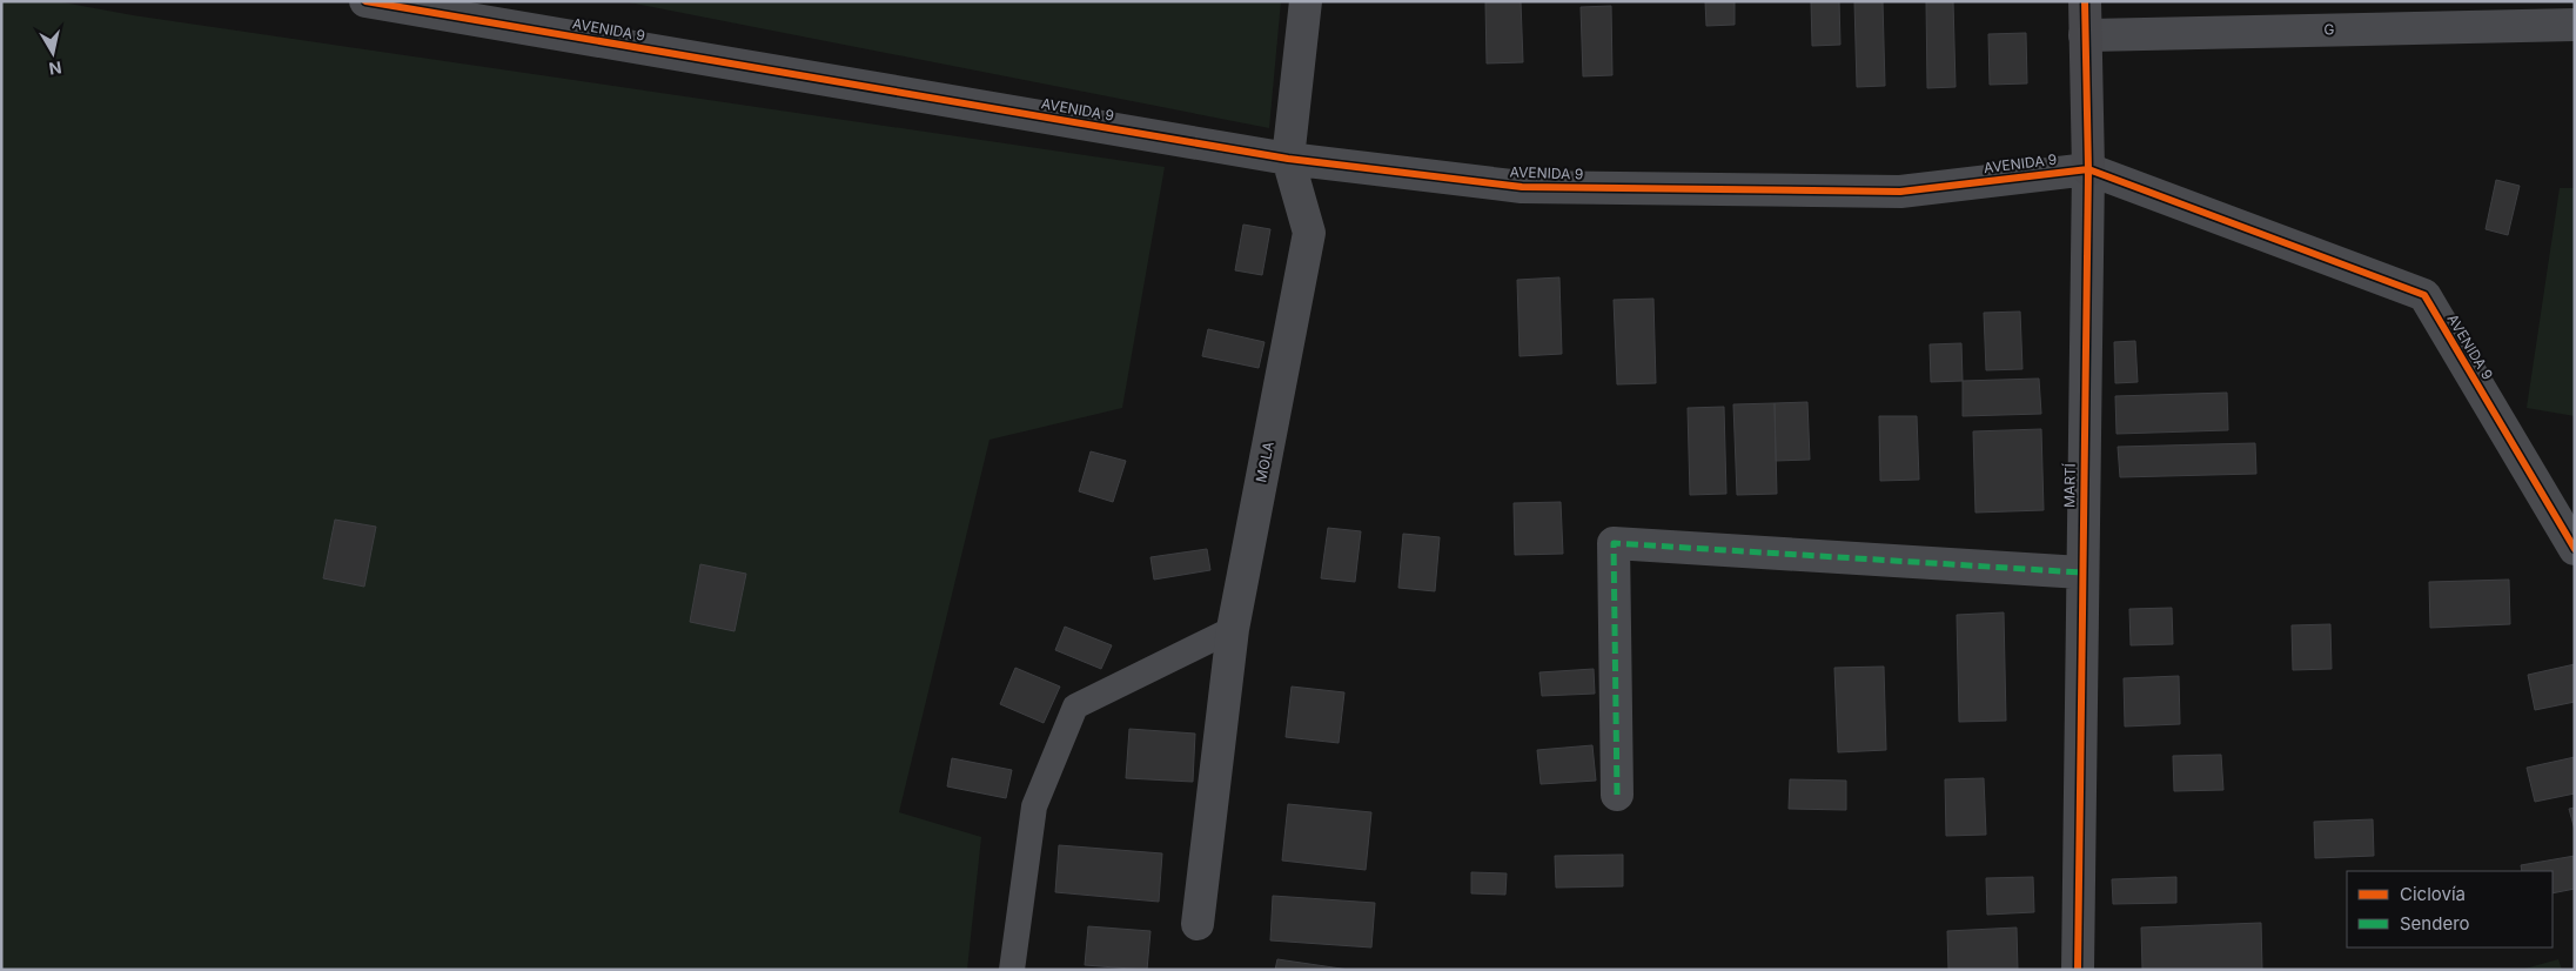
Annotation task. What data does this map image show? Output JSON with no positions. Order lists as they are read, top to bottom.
{
  "streets": {
    "street": [
      "AVENIDA 9",
      "G",
      "MOLA",
      "MARTÍ"
    ]
  },
  "crossings": [
    ["AVENIDA 9", "MOLA"],
    ["AVENIDA 9", "MARTÍ"],
    ["G", "MARTÍ"]
  ],
  "legend": ["Ciclovía", "Sendero"],
  "north": "bottom"
}
